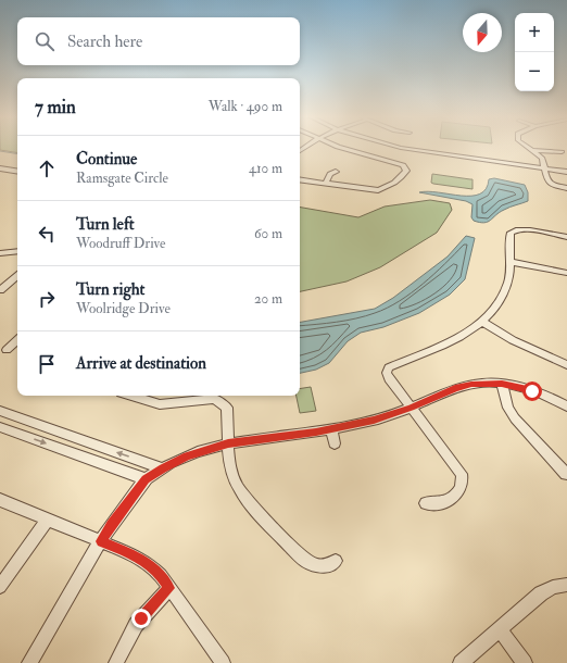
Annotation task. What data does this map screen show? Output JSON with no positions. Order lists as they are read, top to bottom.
{
  "north": "bottom",
  "page": {
    "map_buttons": ["+", "−"],
    "search": "Search here",
    "heading": ["7 min", "Walk · 490 m"],
    "list": [
      ["Continue", "Ramsgate Circle", "410 m"],
      ["Turn left", "Woodruff Drive", "60 m"],
      ["Turn right", "Woolridge Drive", "20 m"],
      "Arrive at destination"
    ]
  }
}
